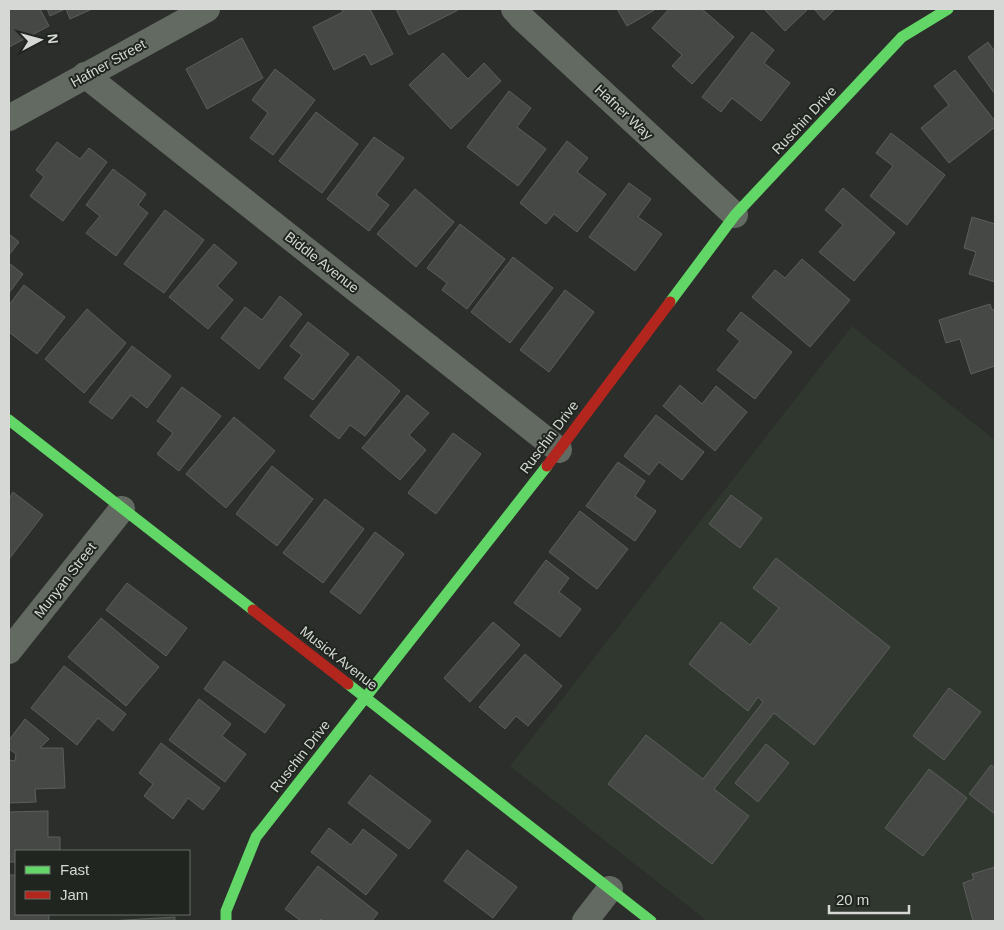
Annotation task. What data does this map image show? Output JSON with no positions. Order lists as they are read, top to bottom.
{
  "streets": {
    "street": [
      "Hafner Street",
      "Hafner Way",
      "Ruschin Drive",
      "Biddle Avenue",
      "Munyan Street",
      "Musick Avenue"
    ]
  },
  "crossings": [
    ["Hafner Street", "Biddle Avenue"],
    ["Hafner Way", "Ruschin Drive"],
    ["Ruschin Drive", "Biddle Avenue"],
    ["Ruschin Drive", "Musick Avenue"],
    ["Munyan Street", "Musick Avenue"]
  ],
  "legend": ["Fast", "Jam"],
  "scale_bar": "20 m",
  "north": "right"
}
